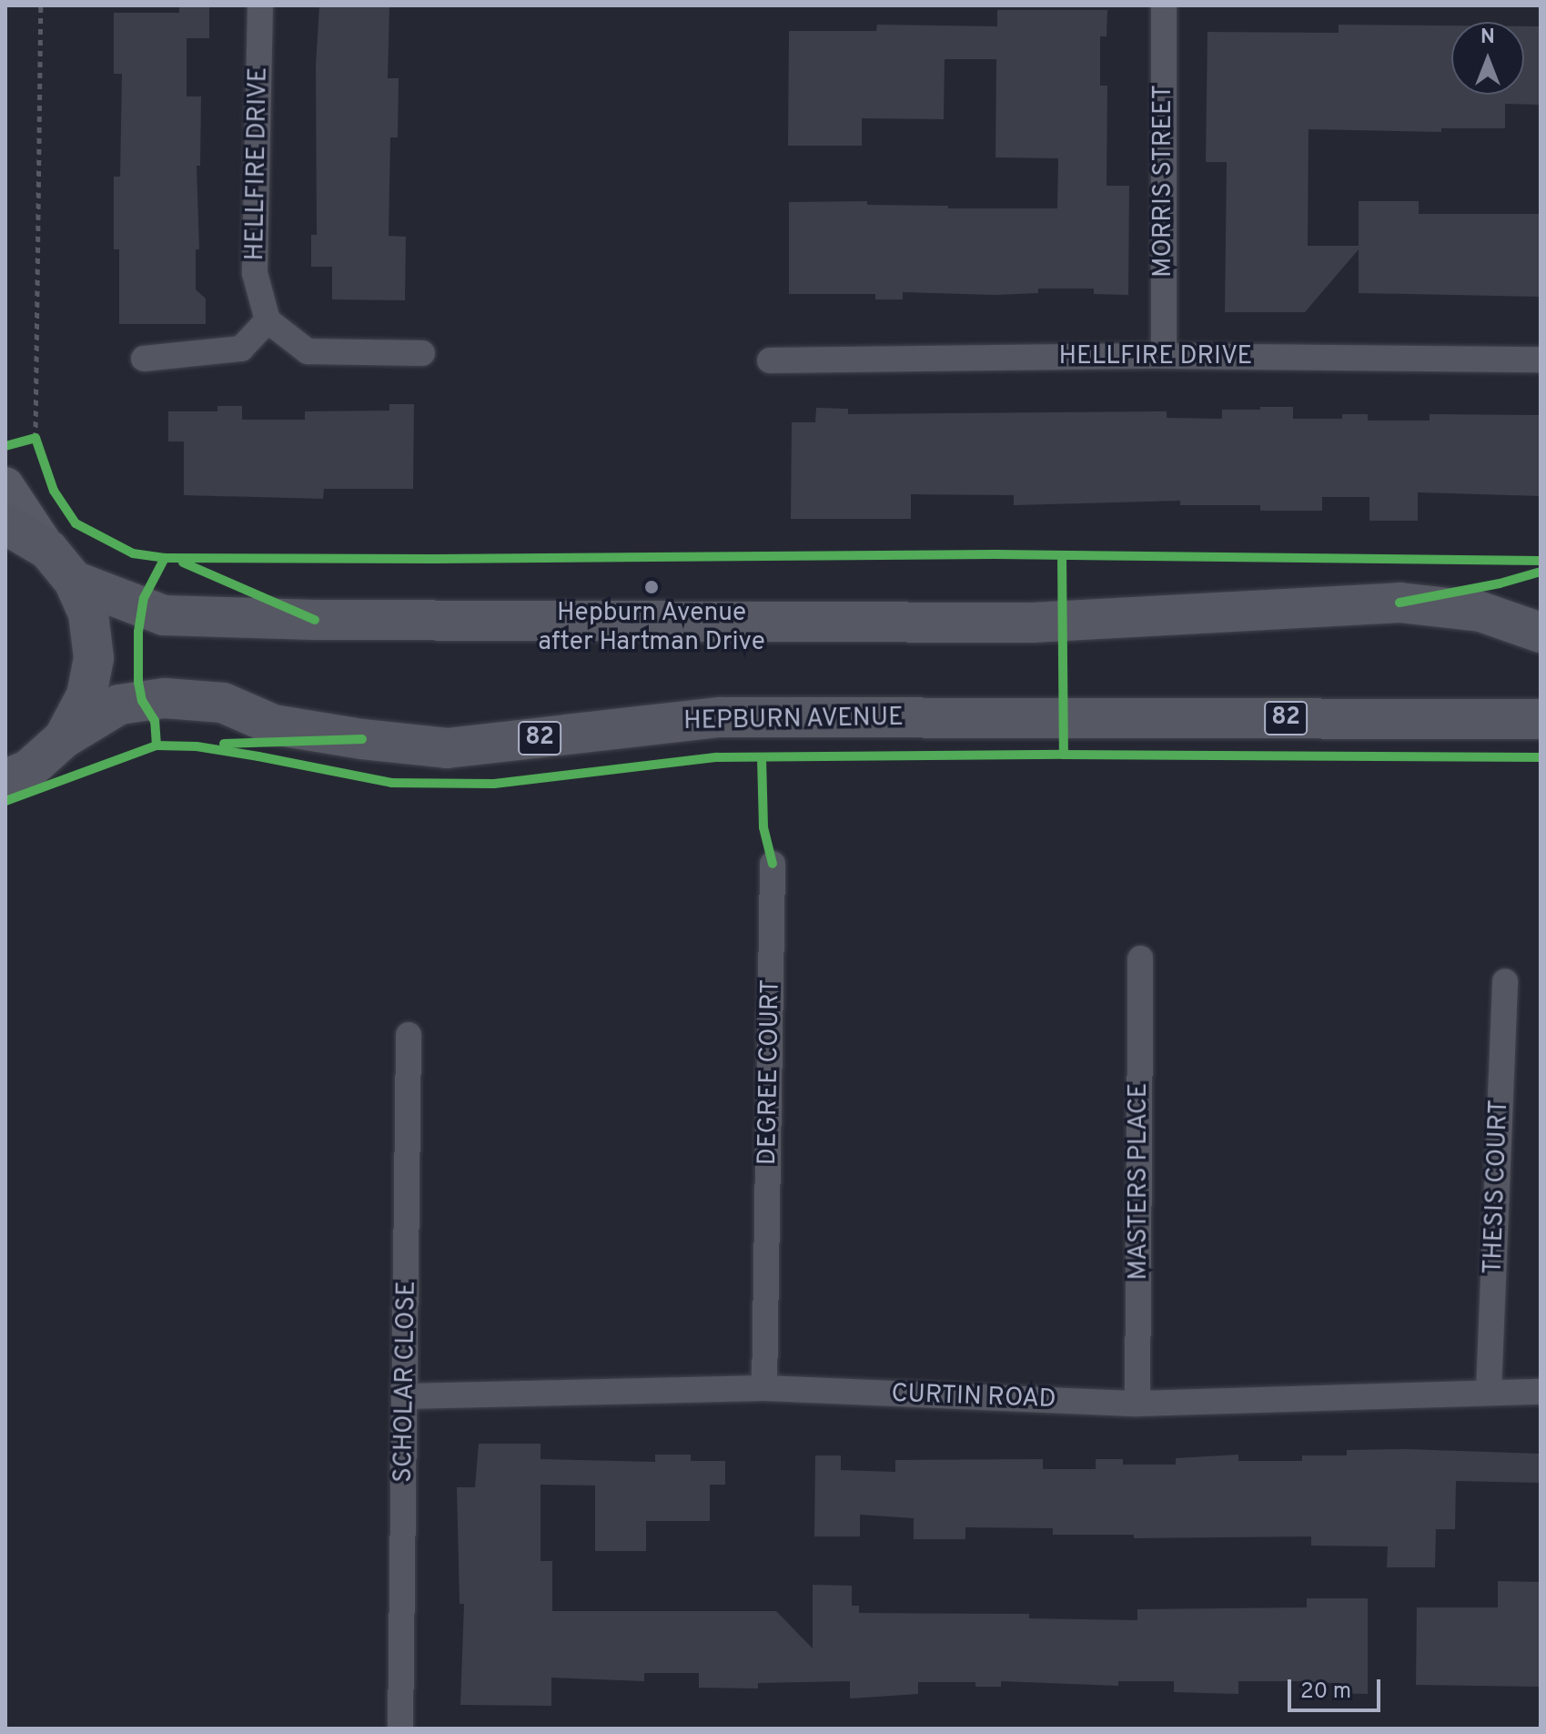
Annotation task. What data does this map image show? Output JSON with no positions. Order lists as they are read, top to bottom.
{
  "streets": {
    "main road": ["82", "HEPBURN AVENUE"],
    "street": [
      "HELLFIRE DRIVE",
      "MORRIS STREET",
      "DEGREE COURT",
      "MASTERS PLACE",
      "THESIS COURT",
      "SCHOLAR CLOSE",
      "CURTIN ROAD"
    ]
  },
  "crossings": [
    ["HELLFIRE DRIVE", "MORRIS STREET"],
    ["82", "HEPBURN AVENUE"],
    ["DEGREE COURT", "CURTIN ROAD"],
    ["MASTERS PLACE", "CURTIN ROAD"],
    ["THESIS COURT", "CURTIN ROAD"],
    ["SCHOLAR CLOSE", "CURTIN ROAD"]
  ],
  "places": ["Hepburn Avenue after Hartman Drive"],
  "scale_bar": "20 m",
  "north": "top"
}
